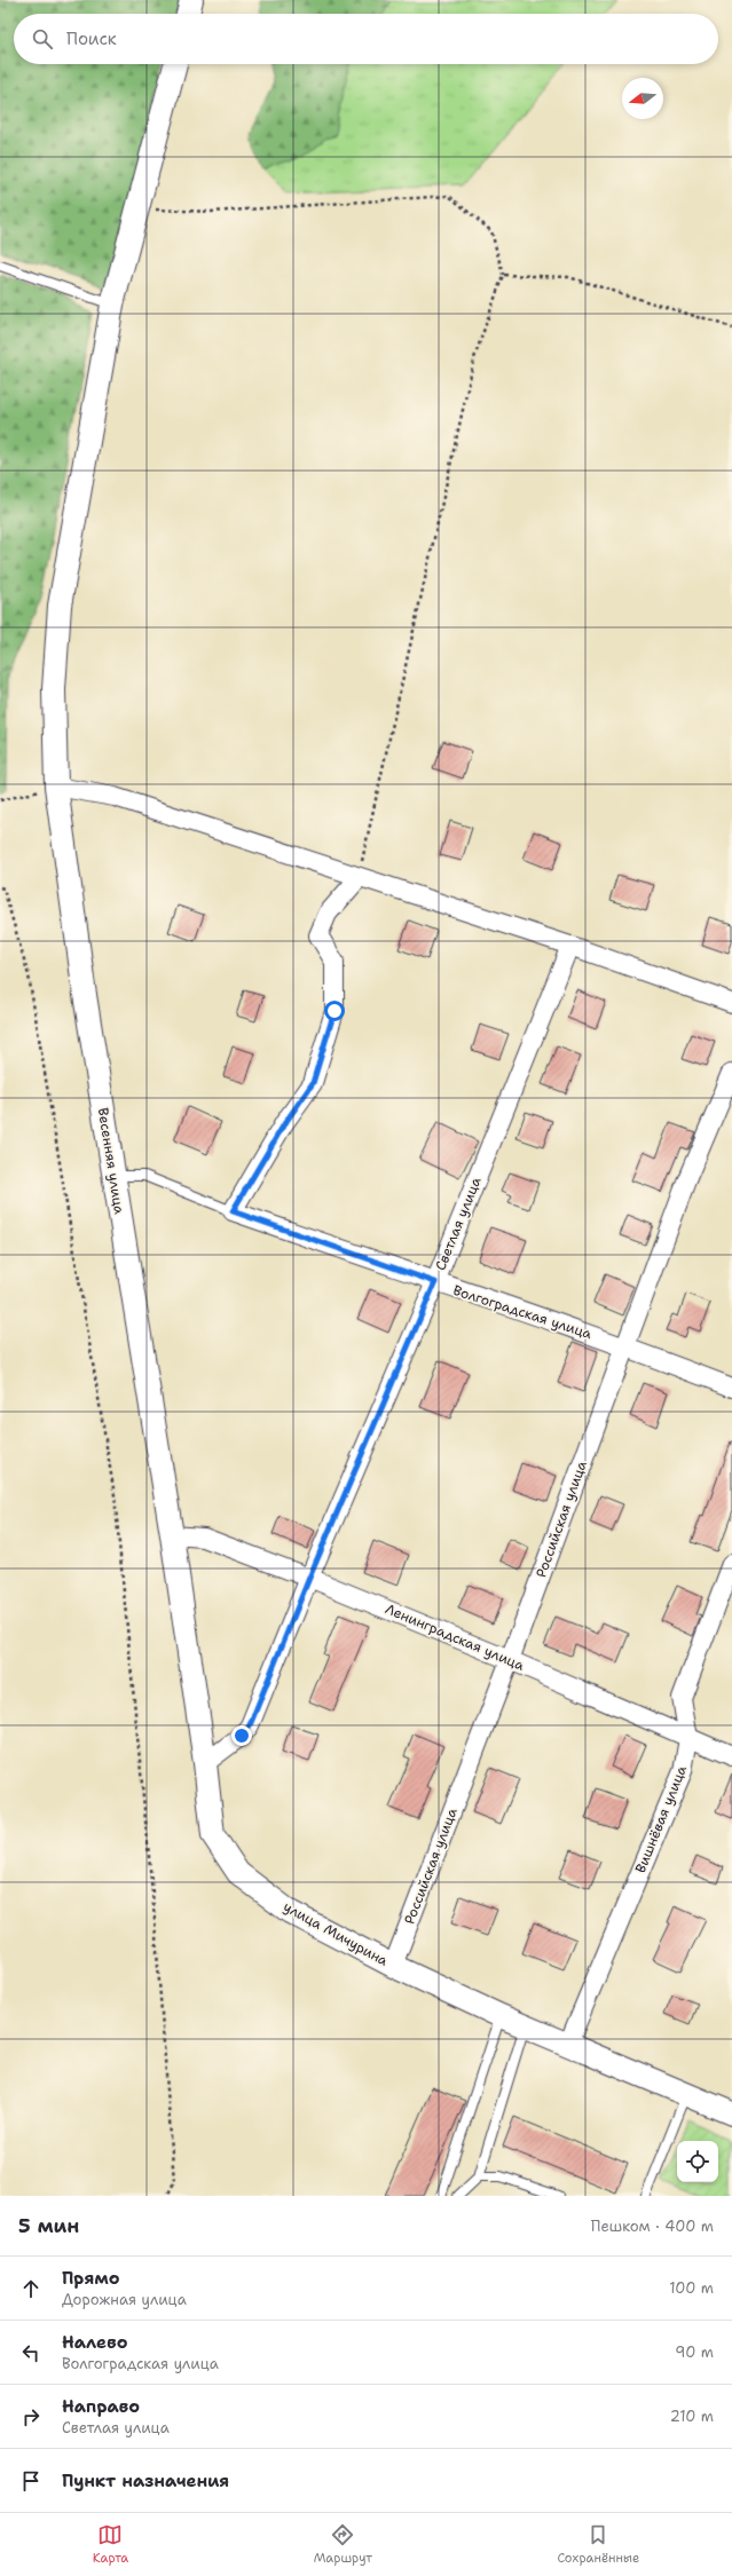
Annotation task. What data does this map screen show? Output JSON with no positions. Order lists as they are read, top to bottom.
{
  "streets": {
    "street": [
      "Весенняя улица",
      "Светлая улица",
      "Волгоградская улица",
      "Российская улица",
      "Ленинградская улица",
      "Вишнёвая улица",
      "улица Мичурина"
    ]
  },
  "crossings": [
    ["Весенняя улица", "Ленинградская улица"],
    ["Весенняя улица", "улица Мичурина"],
    ["Светлая улица", "Волгоградская улица"],
    ["Светлая улица", "Ленинградская улица"],
    ["Светлая улица", "улица Мичурина"],
    ["Волгоградская улица", "Российская улица"],
    ["Российская улица", "Ленинградская улица"],
    ["Российская улица", "улица Мичурина"],
    ["Ленинградская улица", "Вишнёвая улица"],
    ["Ленинградская улица", "улица Мичурина"],
    ["Вишнёвая улица", "улица Мичурина"]
  ],
  "north": "left",
  "page": {
    "search": "Поиск",
    "heading": ["5 мин", "Пешком · 400 m"],
    "list": [
      ["Прямо", "Дорожная улица", "100 m"],
      ["Налево", "Волгоградская улица", "90 m"],
      ["Направо", "Светлая улица", "210 m"],
      "Пункт назначения"
    ],
    "nav": ["Карта", "Маршрут", "Сохранённые"]
  }
}
